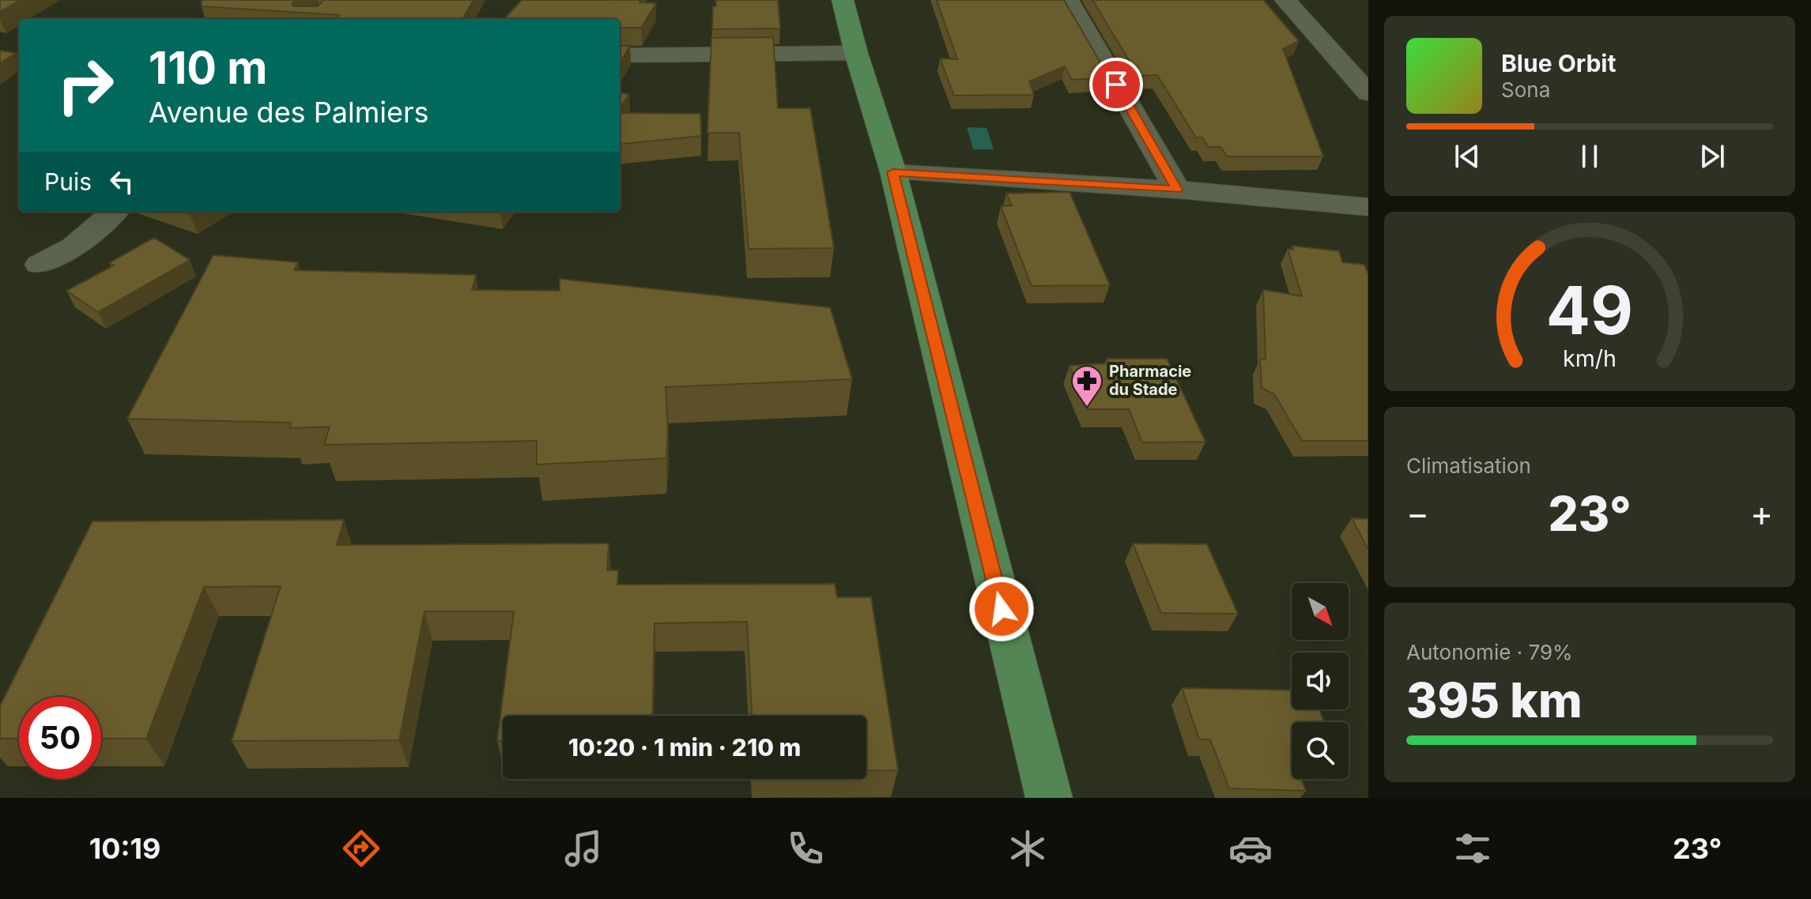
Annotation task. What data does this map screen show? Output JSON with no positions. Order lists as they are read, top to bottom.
{
  "places": {
    "pharmacy": ["Pharmacie du Stade"]
  },
  "north": "bottom right",
  "page": {
    "turn": ["110 m", "Avenue des Palmiers"],
    "song": ["Blue Orbit", "Sona"],
    "then": "Puis",
    "tile": [
      "Climatisation",
      ["Autonomie · 79%", "395 km"]
    ],
    "heat": ["−", "23°", "+"],
    "limit": "50",
    "trip": "10:20 · 1 min · 210 m",
    "tabs": ["10:19", "23°"],
    "gauge": ["49", "km/h"]
  }
}
